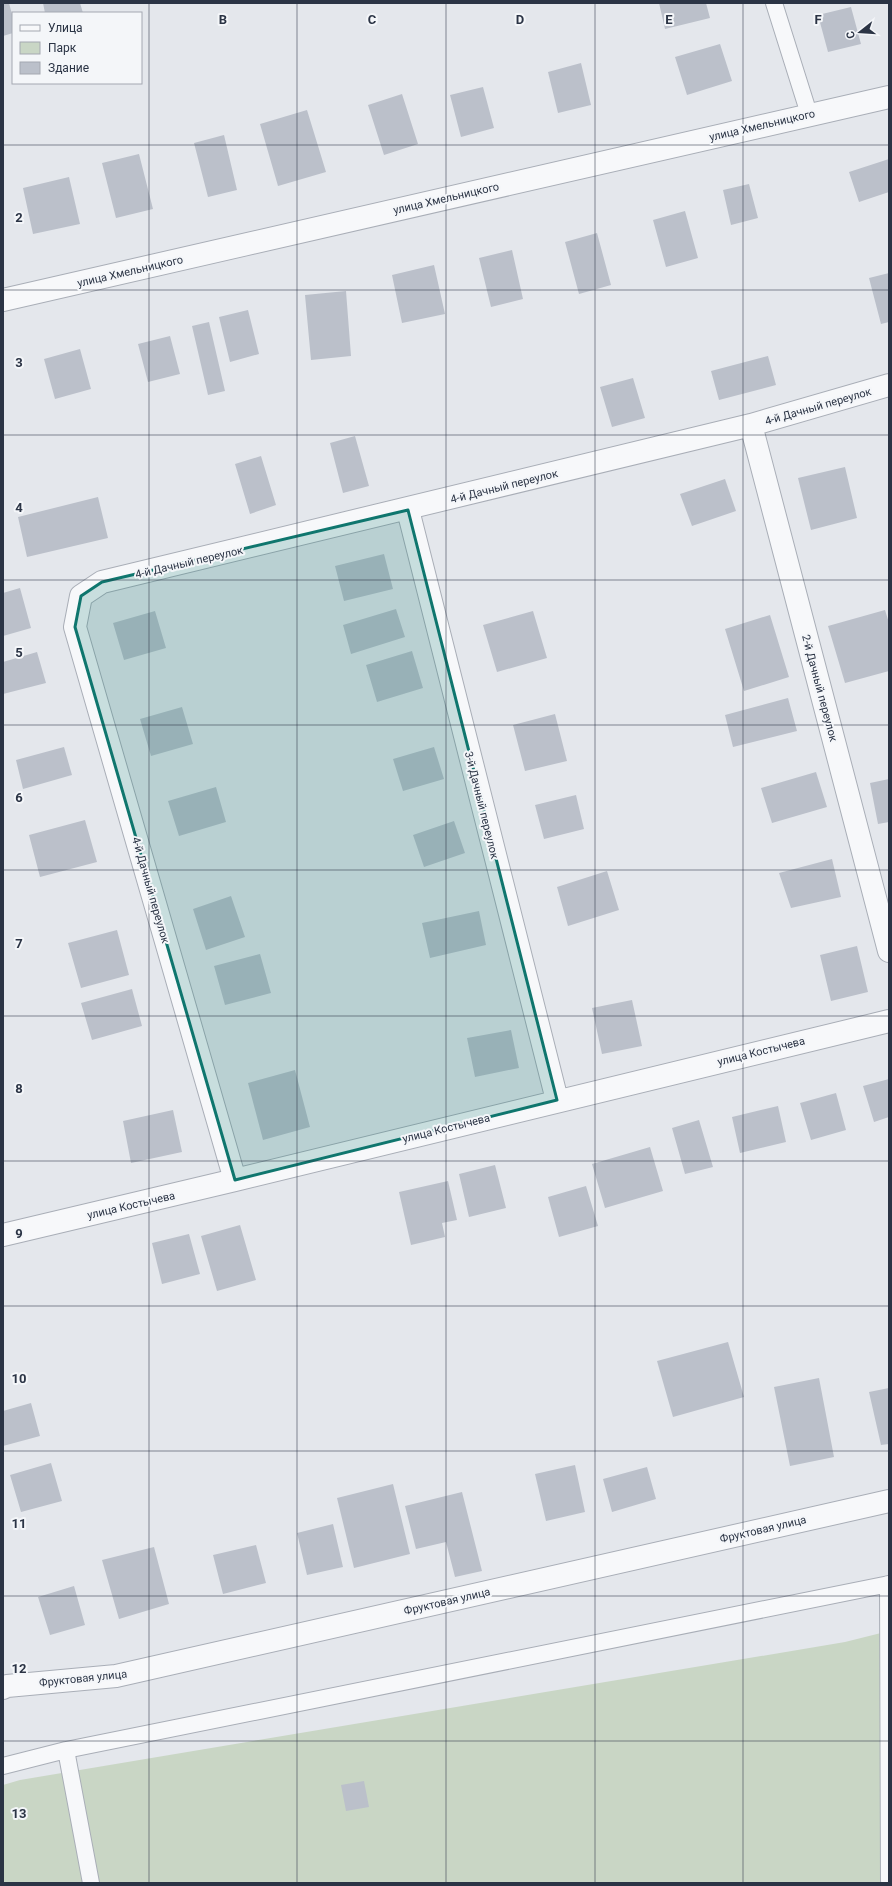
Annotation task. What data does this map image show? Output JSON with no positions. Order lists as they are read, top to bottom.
{
  "streets": {
    "street": [
      "улица Хмельницкого",
      "4-й Дачный переулок",
      "2-й Дачный переулок",
      "3-й Дачный переулок",
      "улица Костычева",
      "Фруктовая улица"
    ]
  },
  "crossings": [
    ["4-й Дачный переулок", "2-й Дачный переулок"],
    ["4-й Дачный переулок", "3-й Дачный переулок"],
    ["4-й Дачный переулок", "улица Костычева"],
    ["3-й Дачный переулок", "улица Костычева"]
  ],
  "legend": ["Улица", "Парк", "Здание"],
  "north": "left",
  "grid": {
    "columns": [
      "B",
      "C",
      "D",
      "E",
      "F"
    ],
    "rows": [
      "2",
      "3",
      "4",
      "5",
      "6",
      "7",
      "8",
      "9",
      "10",
      "11",
      "12",
      "13"
    ]
  }
}
